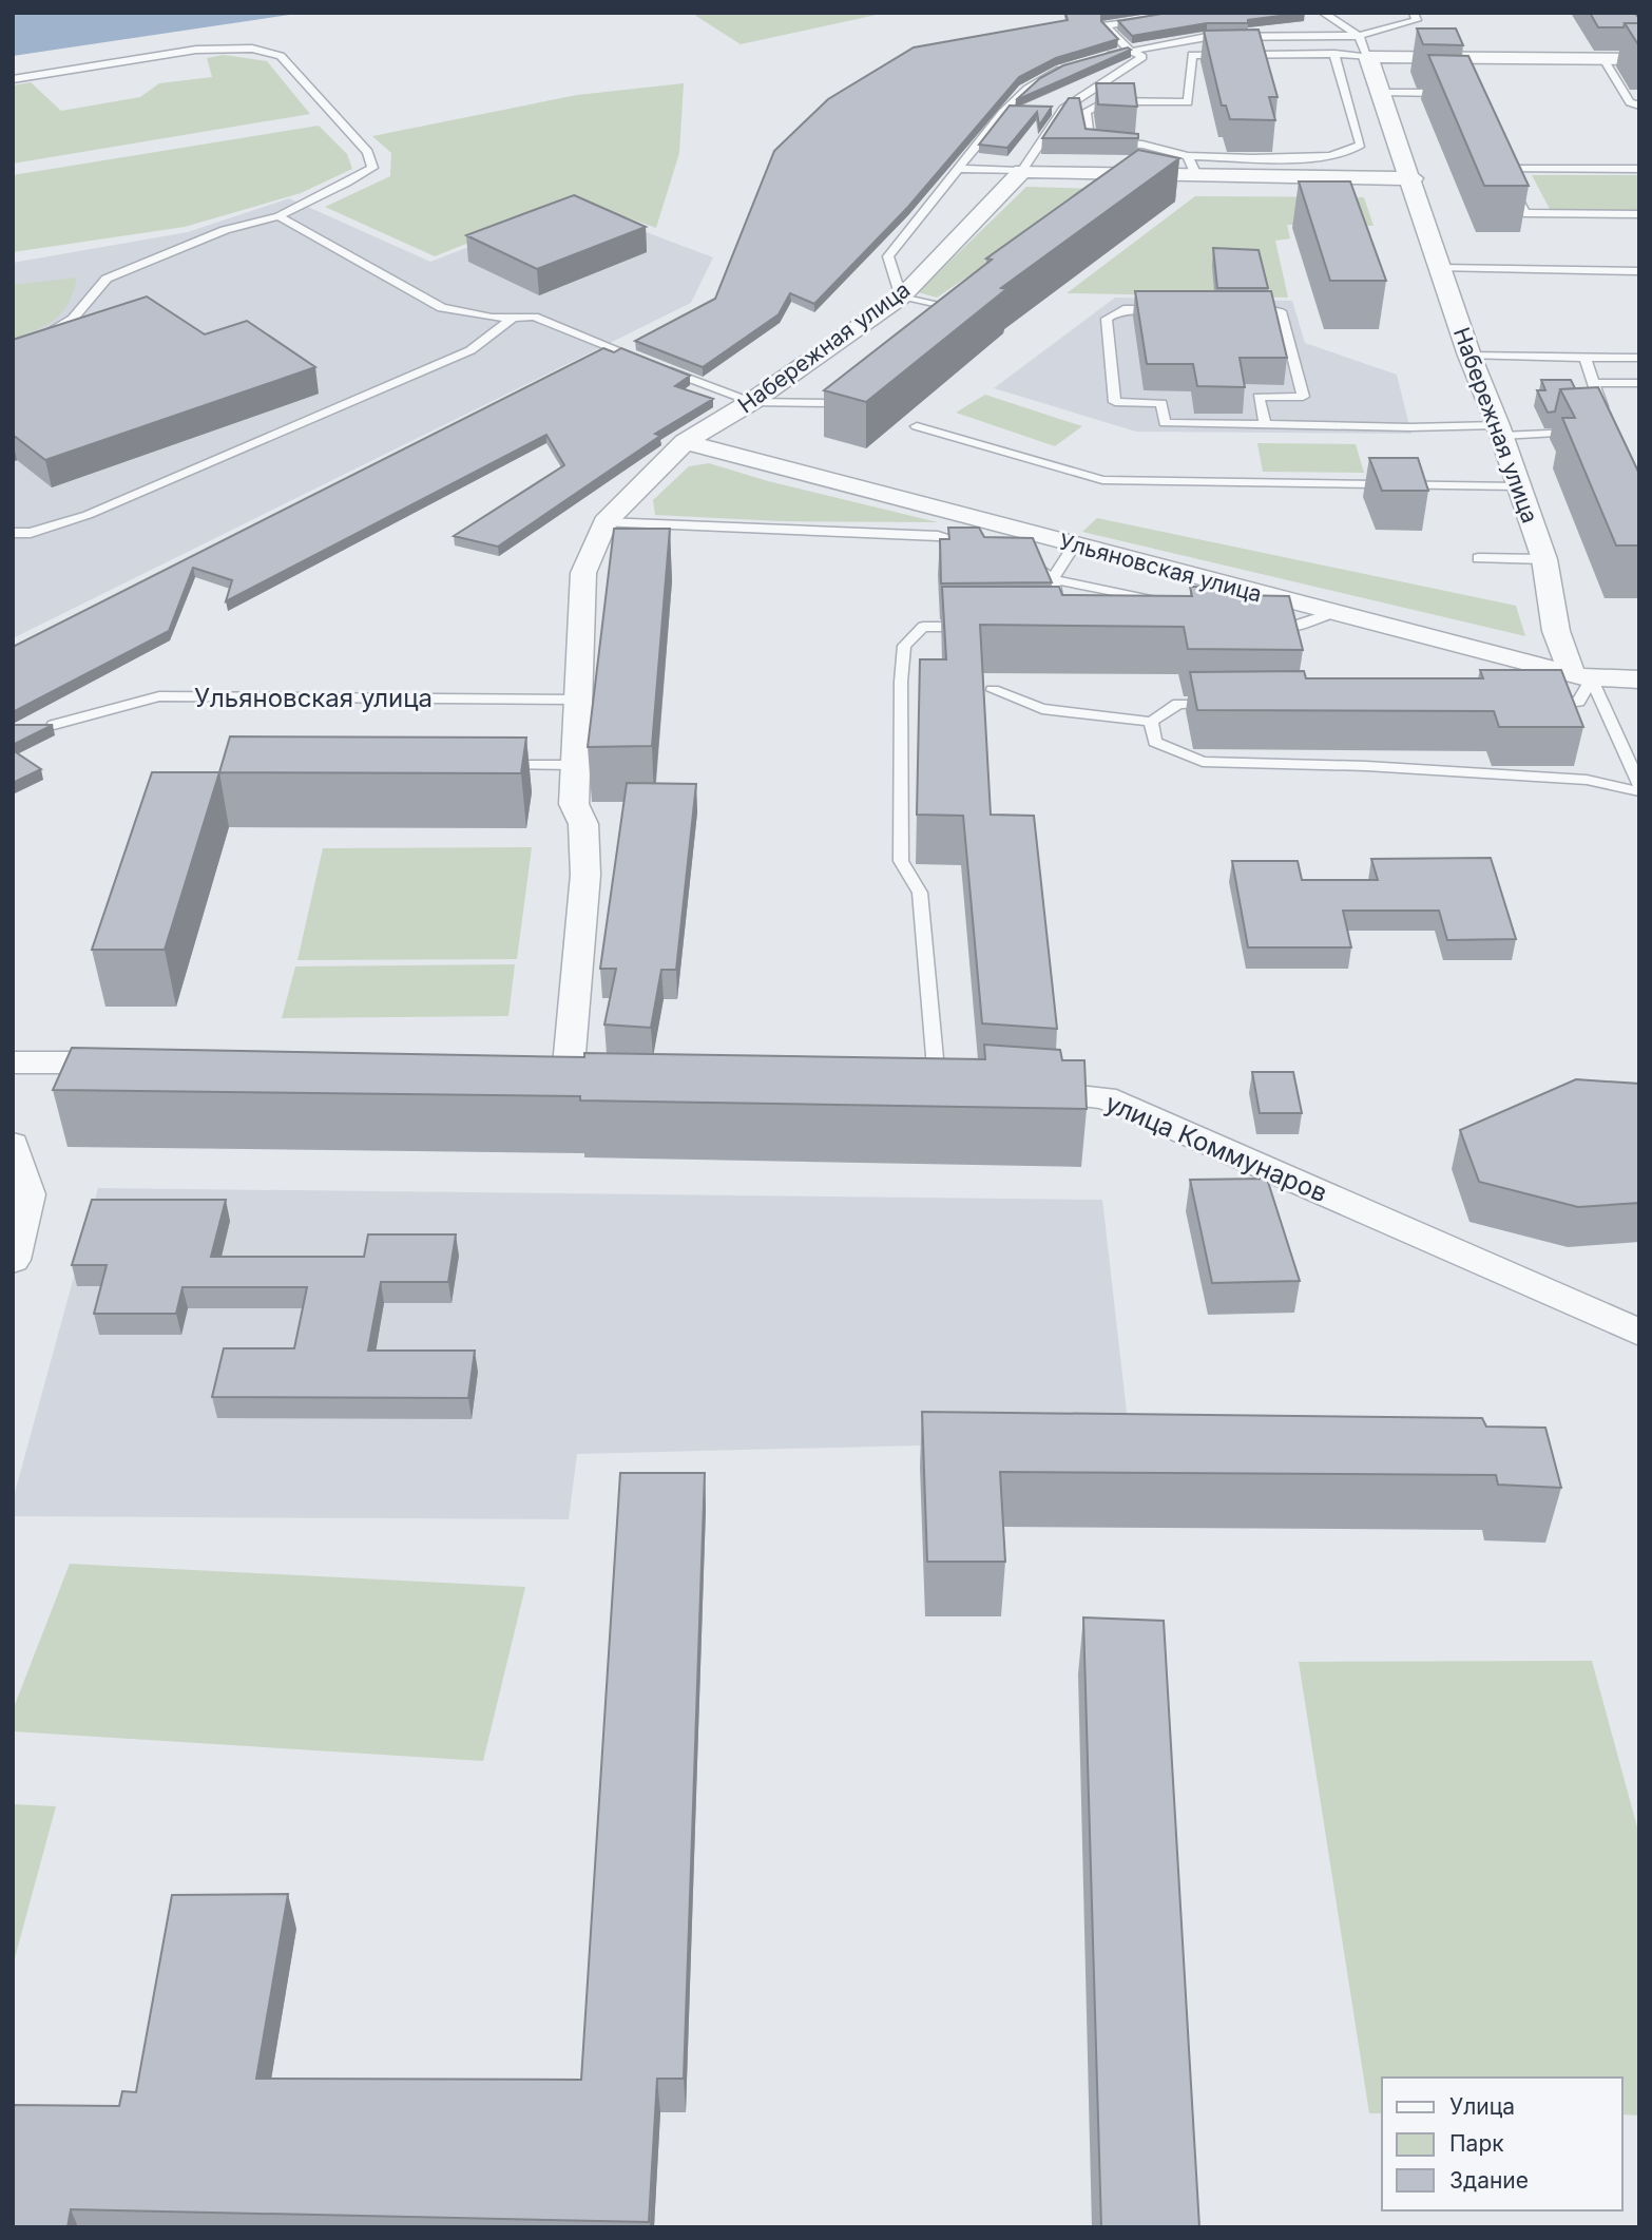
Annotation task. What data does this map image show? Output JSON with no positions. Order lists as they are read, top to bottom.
{
  "streets": {
    "street": ["Набережная улица", "Ульяновская улица", "улица Коммунаров"]
  },
  "crossings": [
    ["Набережная улица", "Ульяновская улица"]
  ],
  "legend": ["Улица", "Парк", "Здание"]
}
